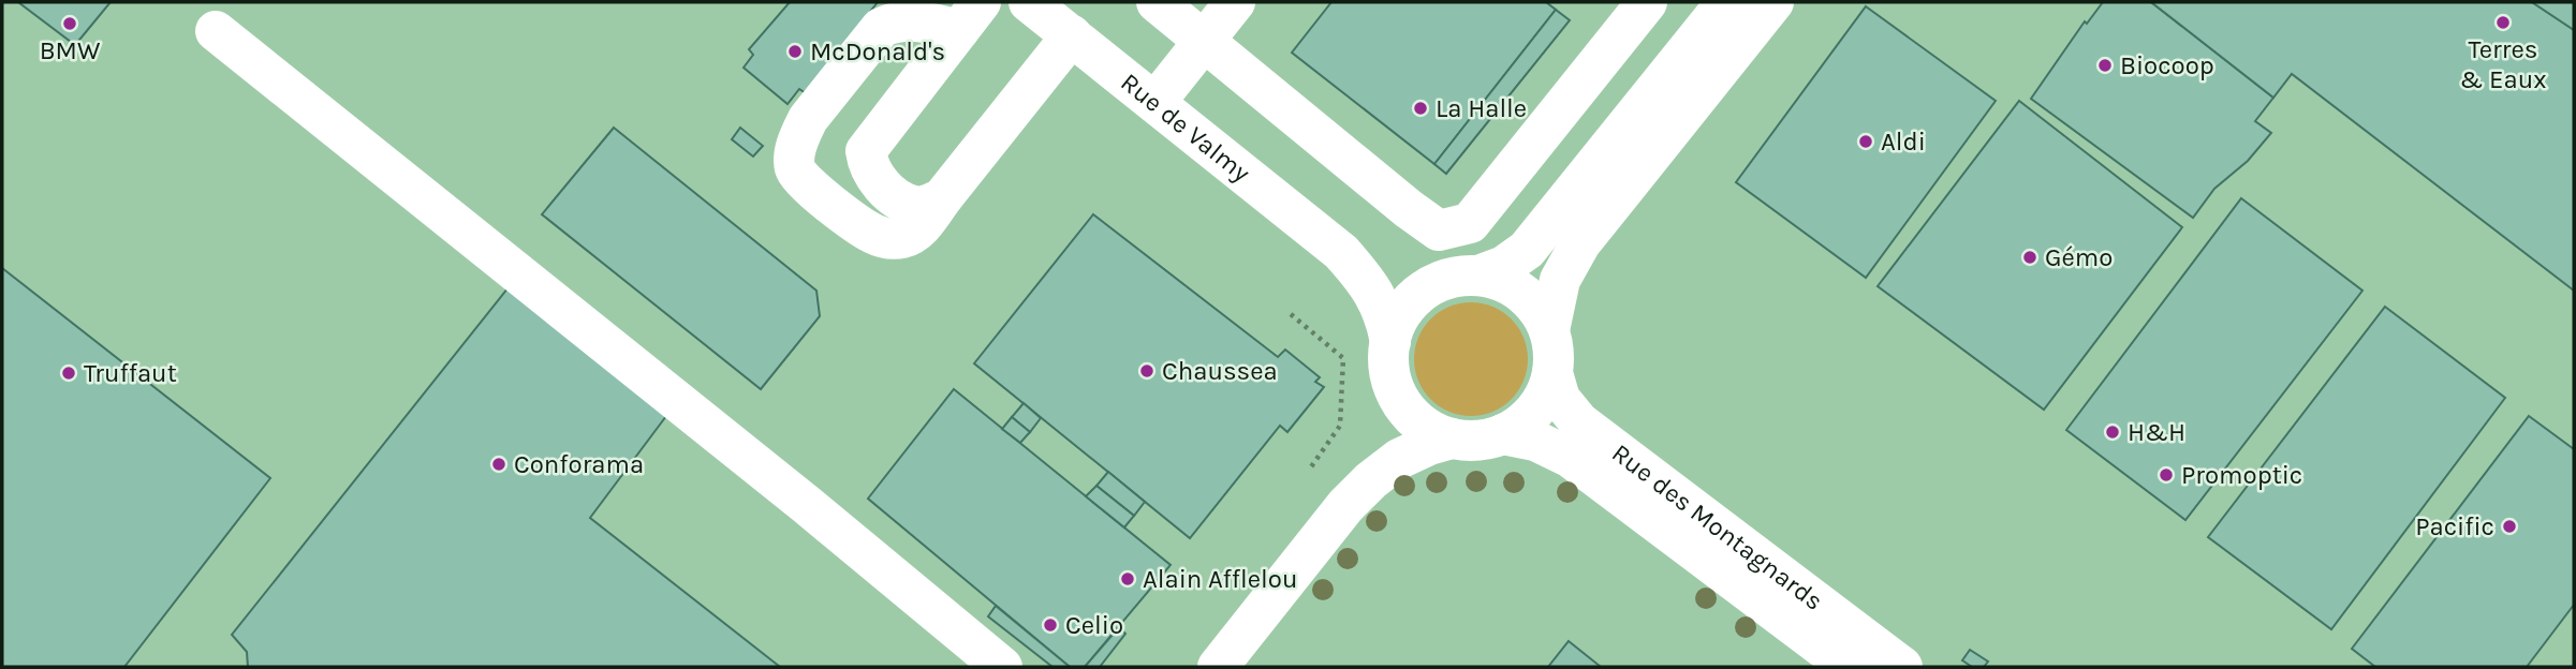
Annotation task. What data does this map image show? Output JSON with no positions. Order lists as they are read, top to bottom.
{
  "streets": {
    "street": ["Rue de Valmy", "Rue des Montagnards"]
  },
  "crossings": [
    ["Rue de Valmy", "Rue des Montagnards"]
  ],
  "places": [
    "Terres & Eaux",
    "BMW",
    "McDonald's",
    "Biocoop",
    "La Halle",
    "Aldi",
    "Gémo",
    "Chaussea",
    "Truffaut",
    "H&H",
    "Conforama",
    "Promoptic",
    "Pacific",
    "Alain Afflelou",
    "Celio"
  ]
}
